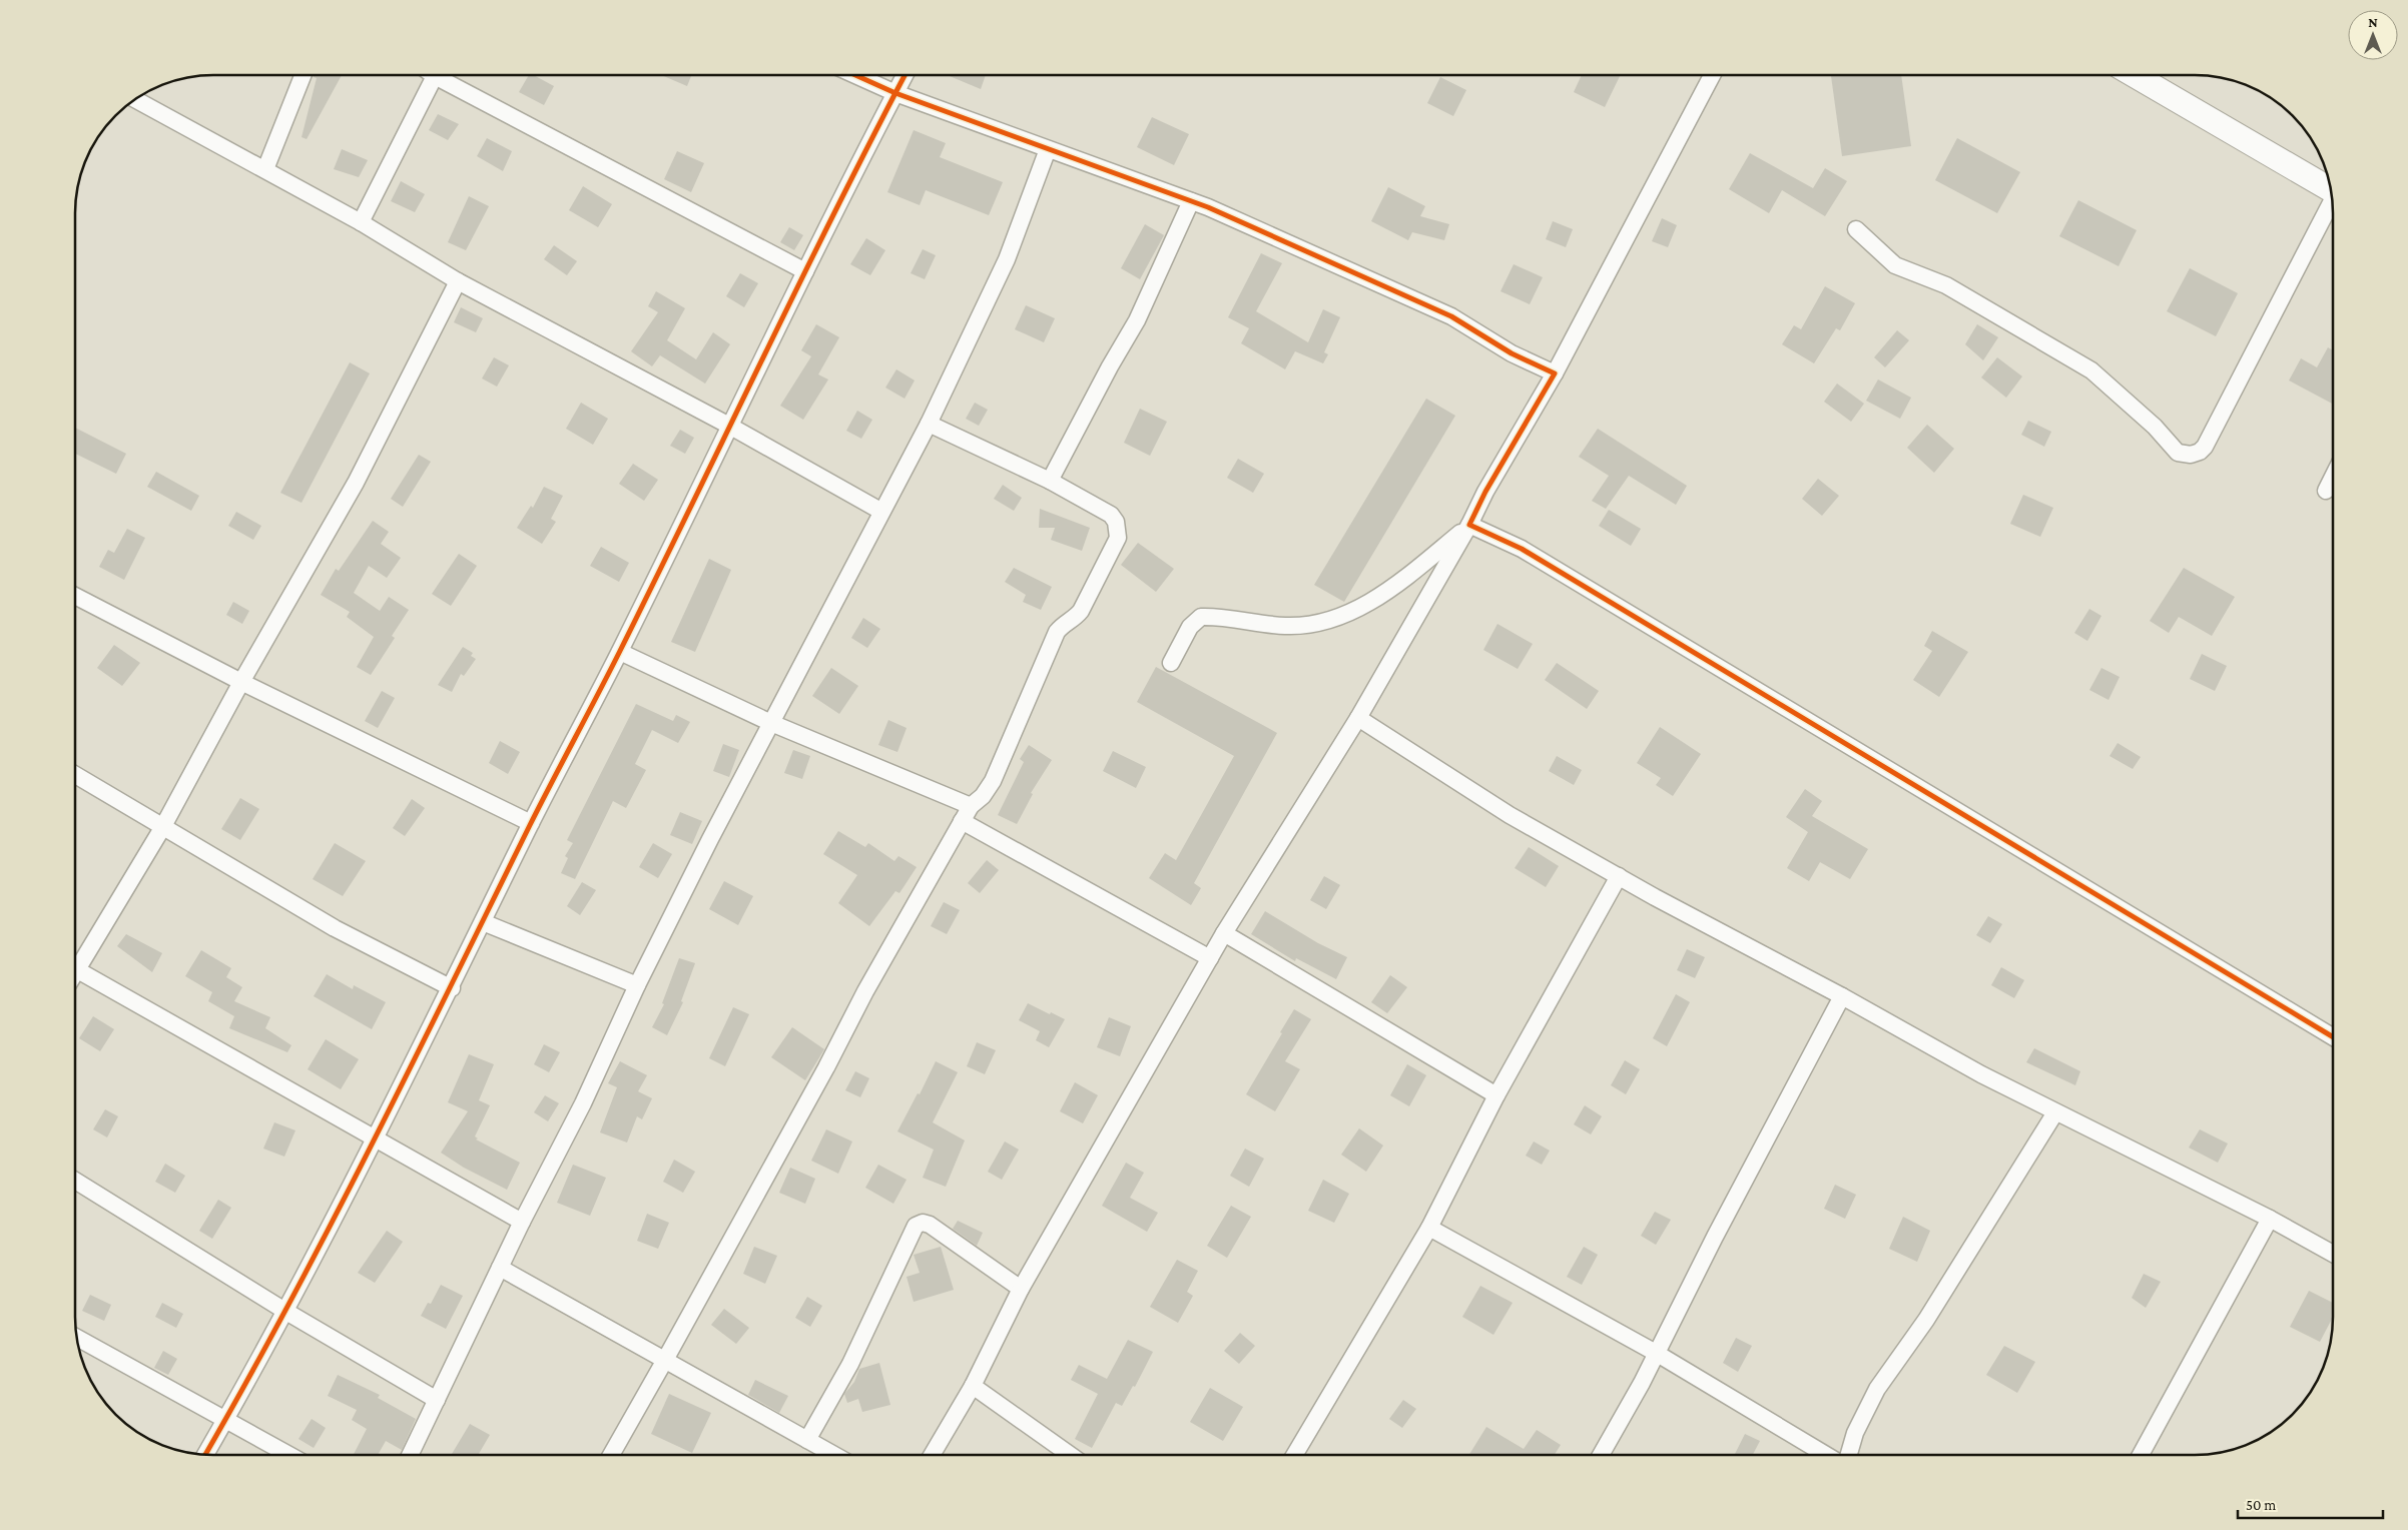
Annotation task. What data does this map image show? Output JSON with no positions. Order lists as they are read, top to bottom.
{
  "scale_bar": "50 m",
  "north": "top"
}
